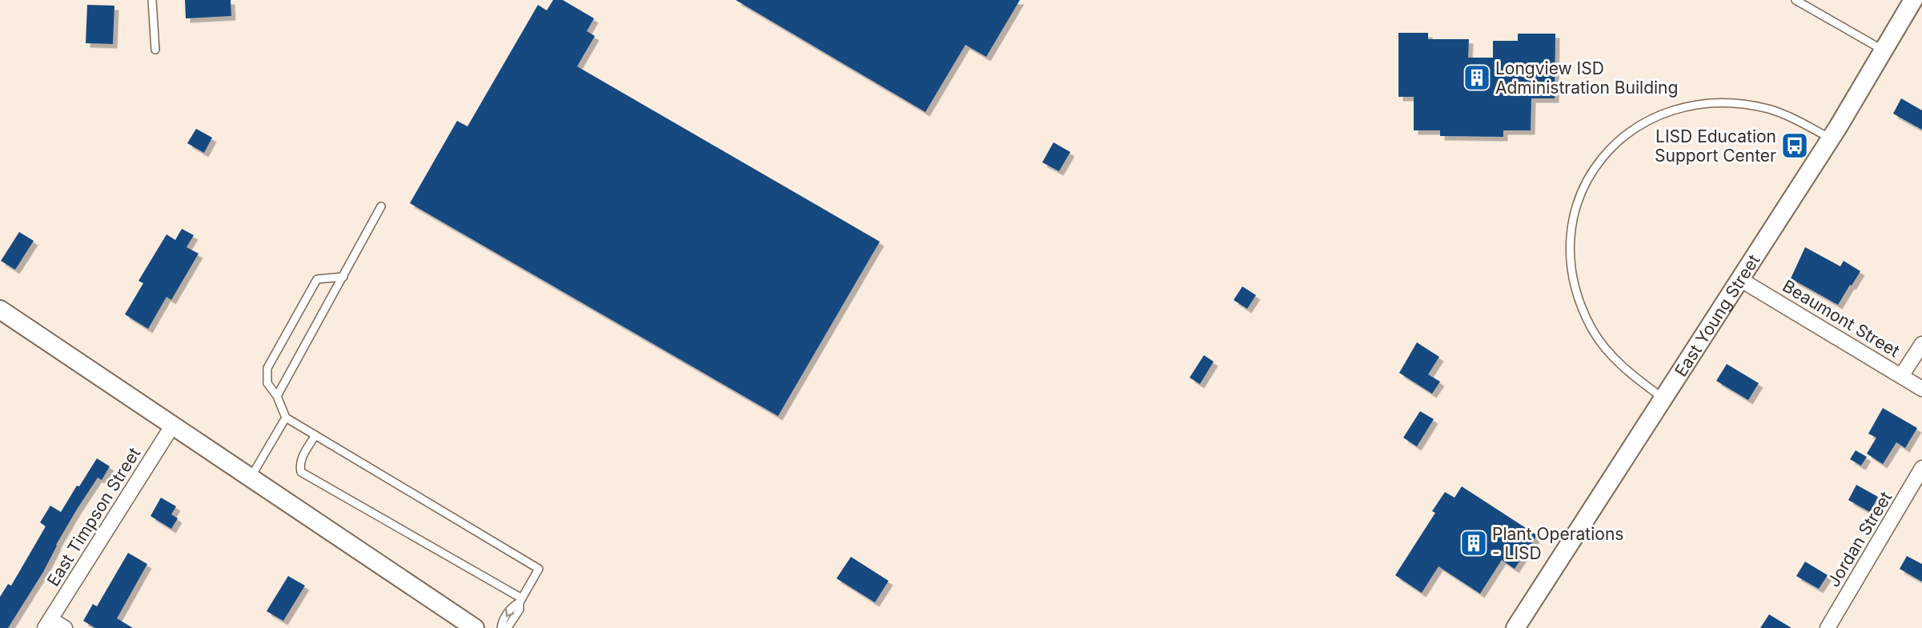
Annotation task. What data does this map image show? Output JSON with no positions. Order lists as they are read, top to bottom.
{
  "streets": {
    "street": [
      "East Young Street",
      "Beaumont Street",
      "East Timpson Street",
      "Jordan Street"
    ]
  },
  "crossings": [
    ["East Young Street", "Beaumont Street"]
  ],
  "places": {
    "building": ["Longview ISD Administration Building", "Plant Operations - LISD"],
    "bus stop": ["LISD Education Support Center"]
  }
}
